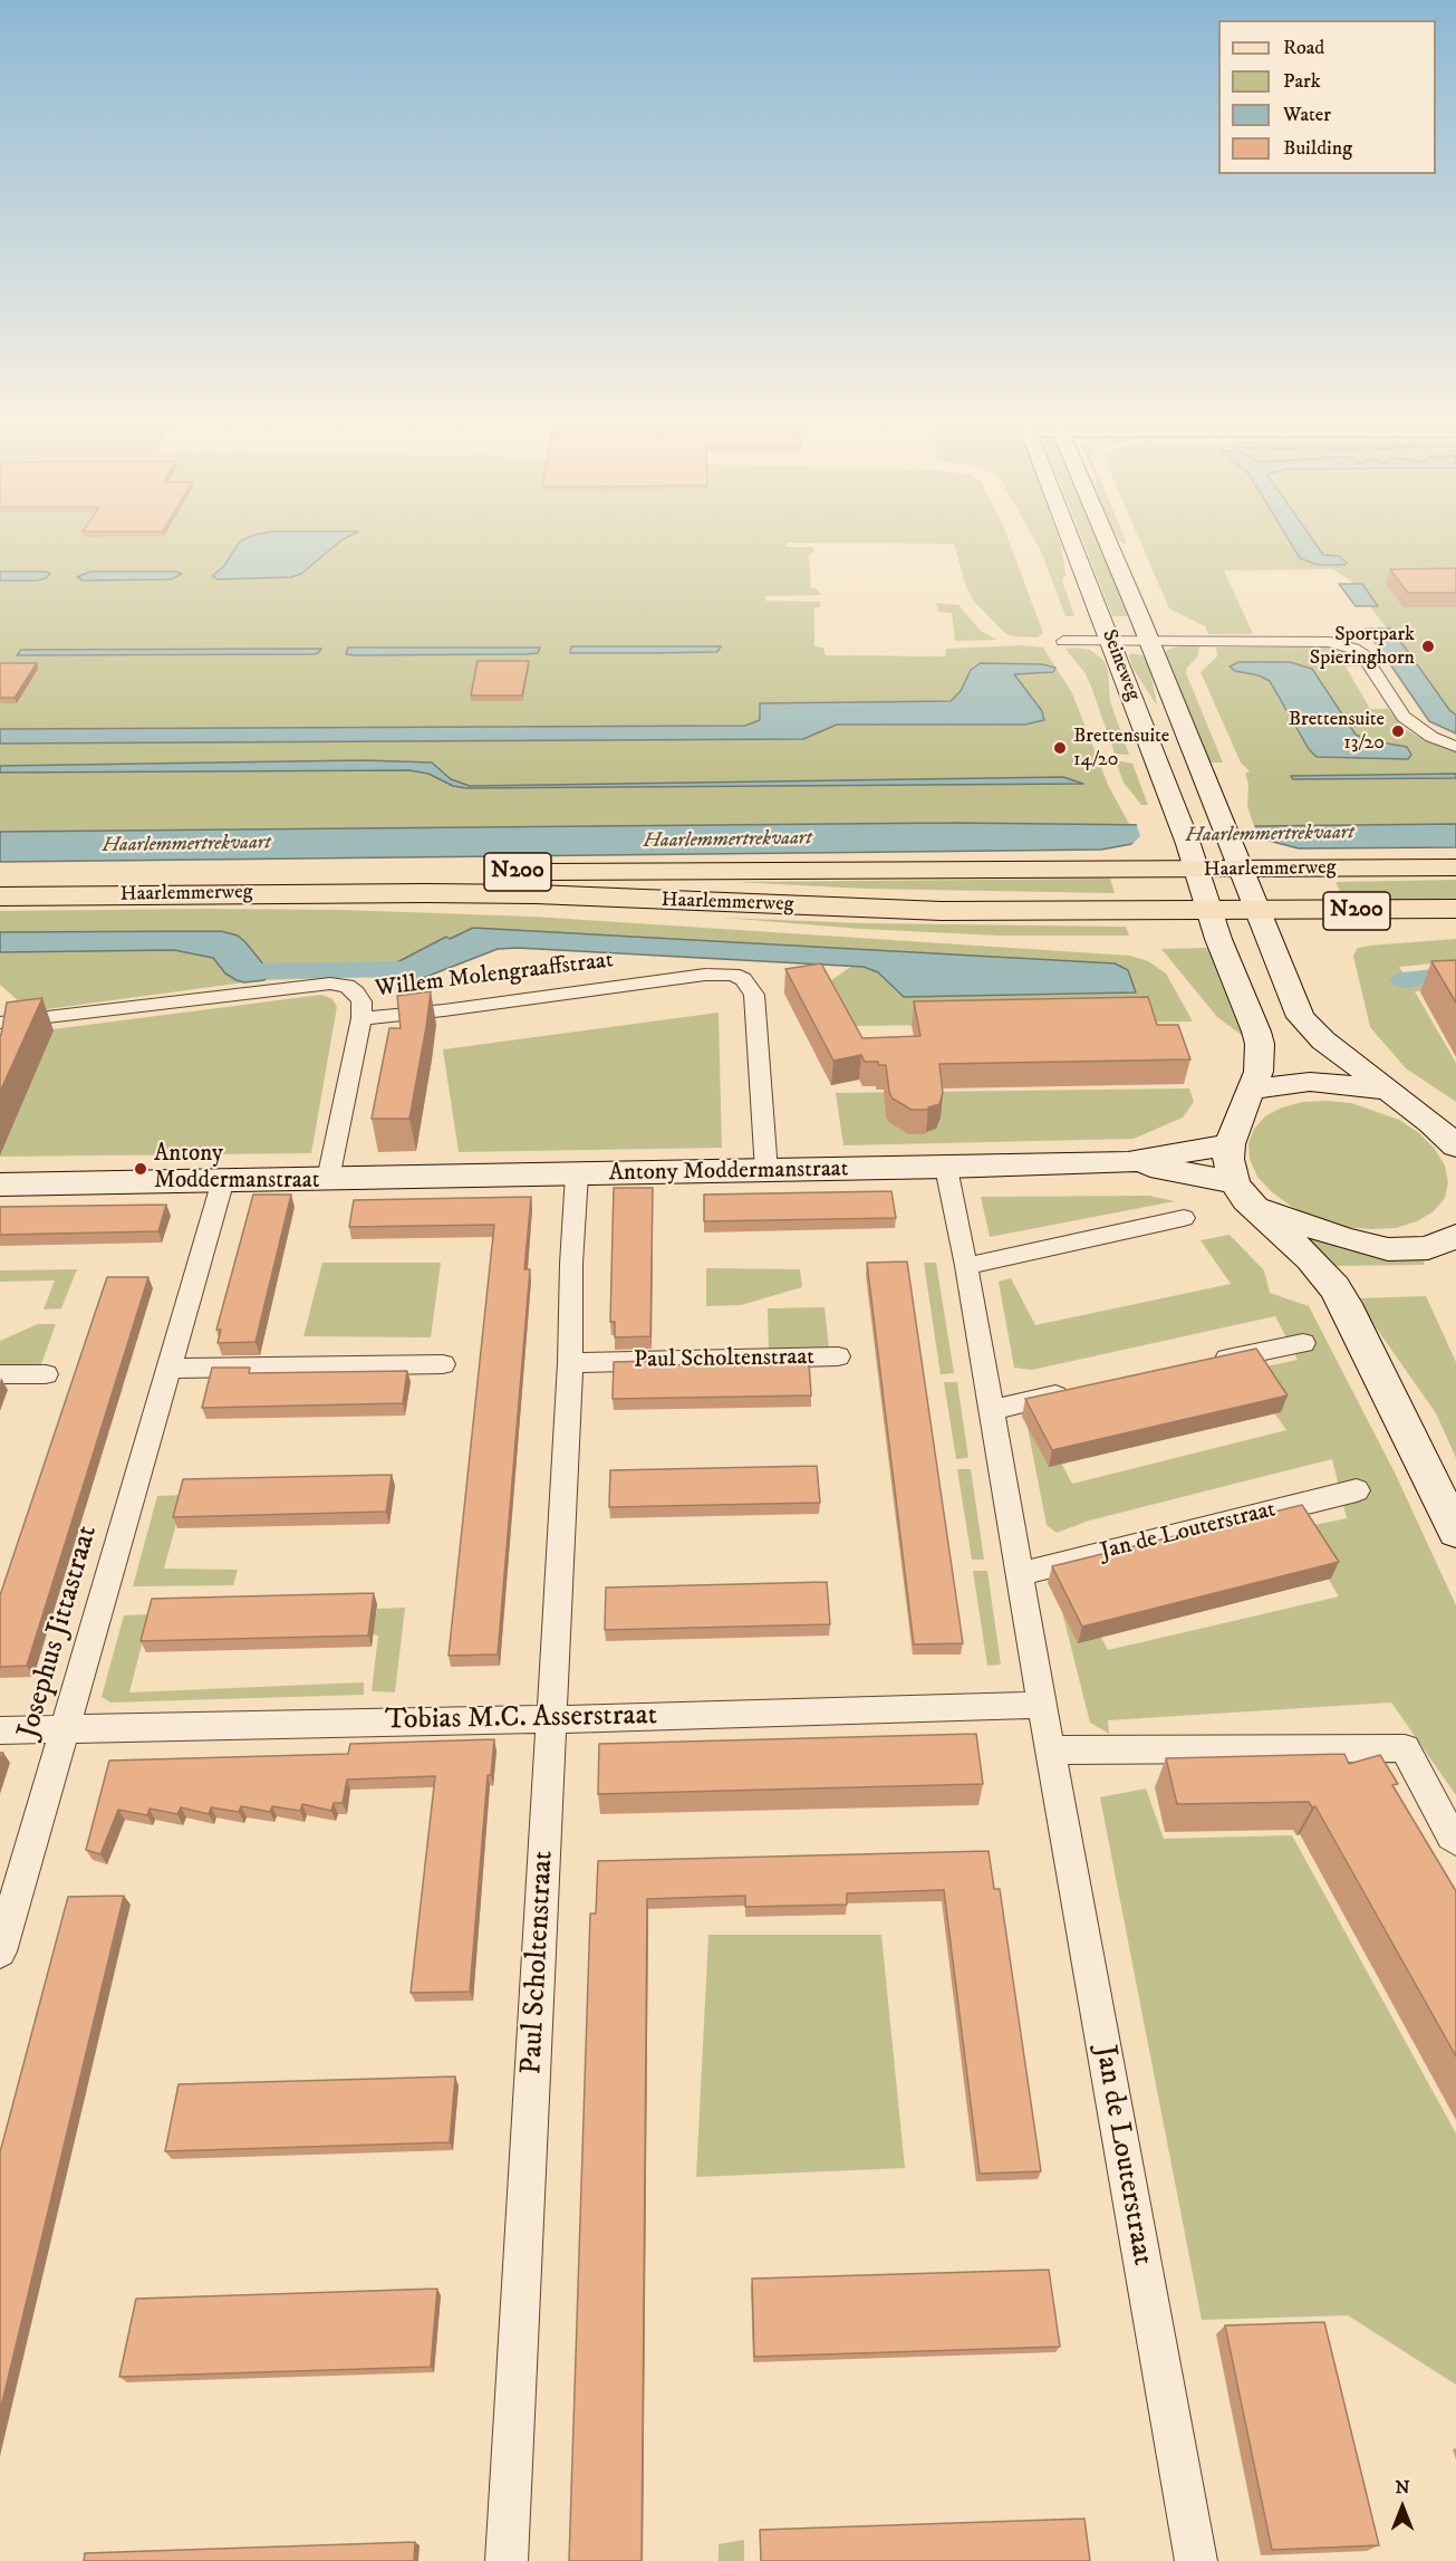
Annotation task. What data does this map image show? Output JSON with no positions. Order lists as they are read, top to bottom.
{
  "streets": {
    "main road": [
      "Seineweg",
      "Haarlemmerweg",
      "N200",
      "Antony Moddermanstraat"
    ],
    "street": [
      "Willem Molengraaffstraat",
      "Paul Scholtenstraat",
      "Jan de Louterstraat",
      "Josephus Jittastraat",
      "Tobias M.C. Asserstraat"
    ]
  },
  "crossings": [
    ["Seineweg", "Haarlemmerweg"],
    ["Seineweg", "Antony Moddermanstraat"],
    ["Willem Molengraaffstraat", "Antony Moddermanstraat"],
    ["Antony Moddermanstraat", "Paul Scholtenstraat"],
    ["Antony Moddermanstraat", "Jan de Louterstraat"],
    ["Antony Moddermanstraat", "Josephus Jittastraat"],
    ["Paul Scholtenstraat", "Tobias M.C. Asserstraat"],
    ["Jan de Louterstraat", "Tobias M.C. Asserstraat"],
    ["Josephus Jittastraat", "Tobias M.C. Asserstraat"]
  ],
  "water": ["Haarlemmertrekvaart"],
  "places": [
    "Sportpark Spieringhorn",
    "Brettensuite 13/20",
    "Brettensuite 14/20",
    "Antony Moddermanstraat"
  ],
  "legend": [
    "Road",
    "Park",
    "Water",
    "Building"
  ],
  "north": "top"
}
